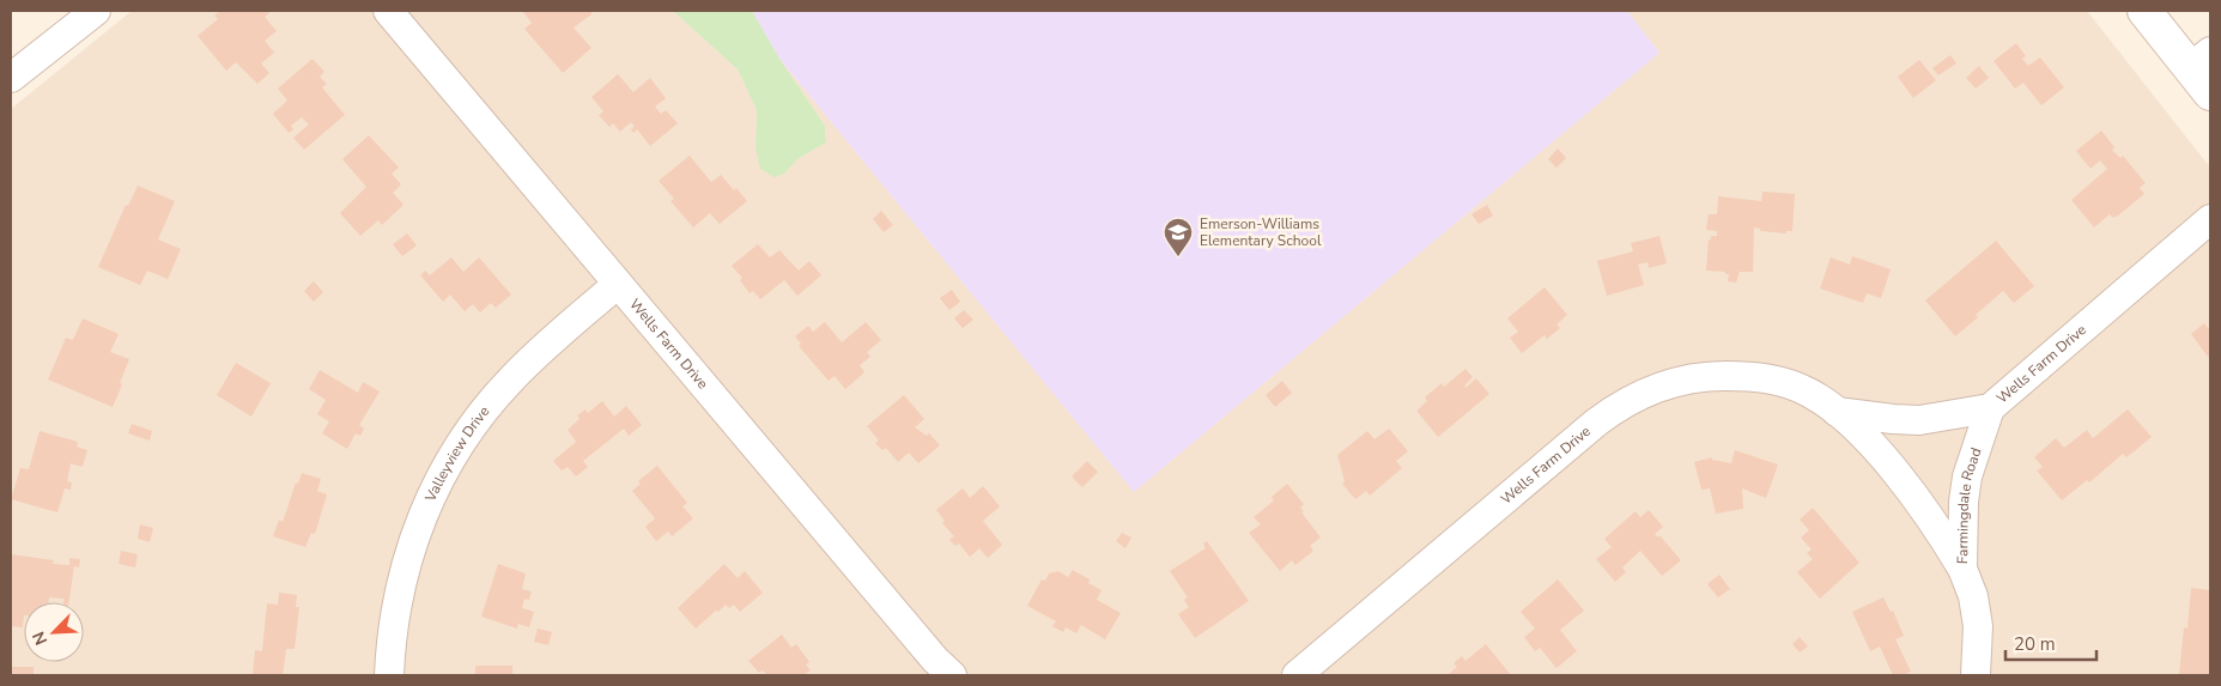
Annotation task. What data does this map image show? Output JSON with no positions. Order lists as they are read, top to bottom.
{
  "streets": {
    "street": ["Wells Farm Drive", "Valleyview Drive", "Farmingdale Road"]
  },
  "crossings": [
    ["Wells Farm Drive", "Valleyview Drive"],
    ["Wells Farm Drive", "Farmingdale Road"]
  ],
  "places": {
    "school or university": ["Emerson-Williams Elementary School"]
  },
  "scale_bar": "20 m",
  "north": "bottom left"
}
